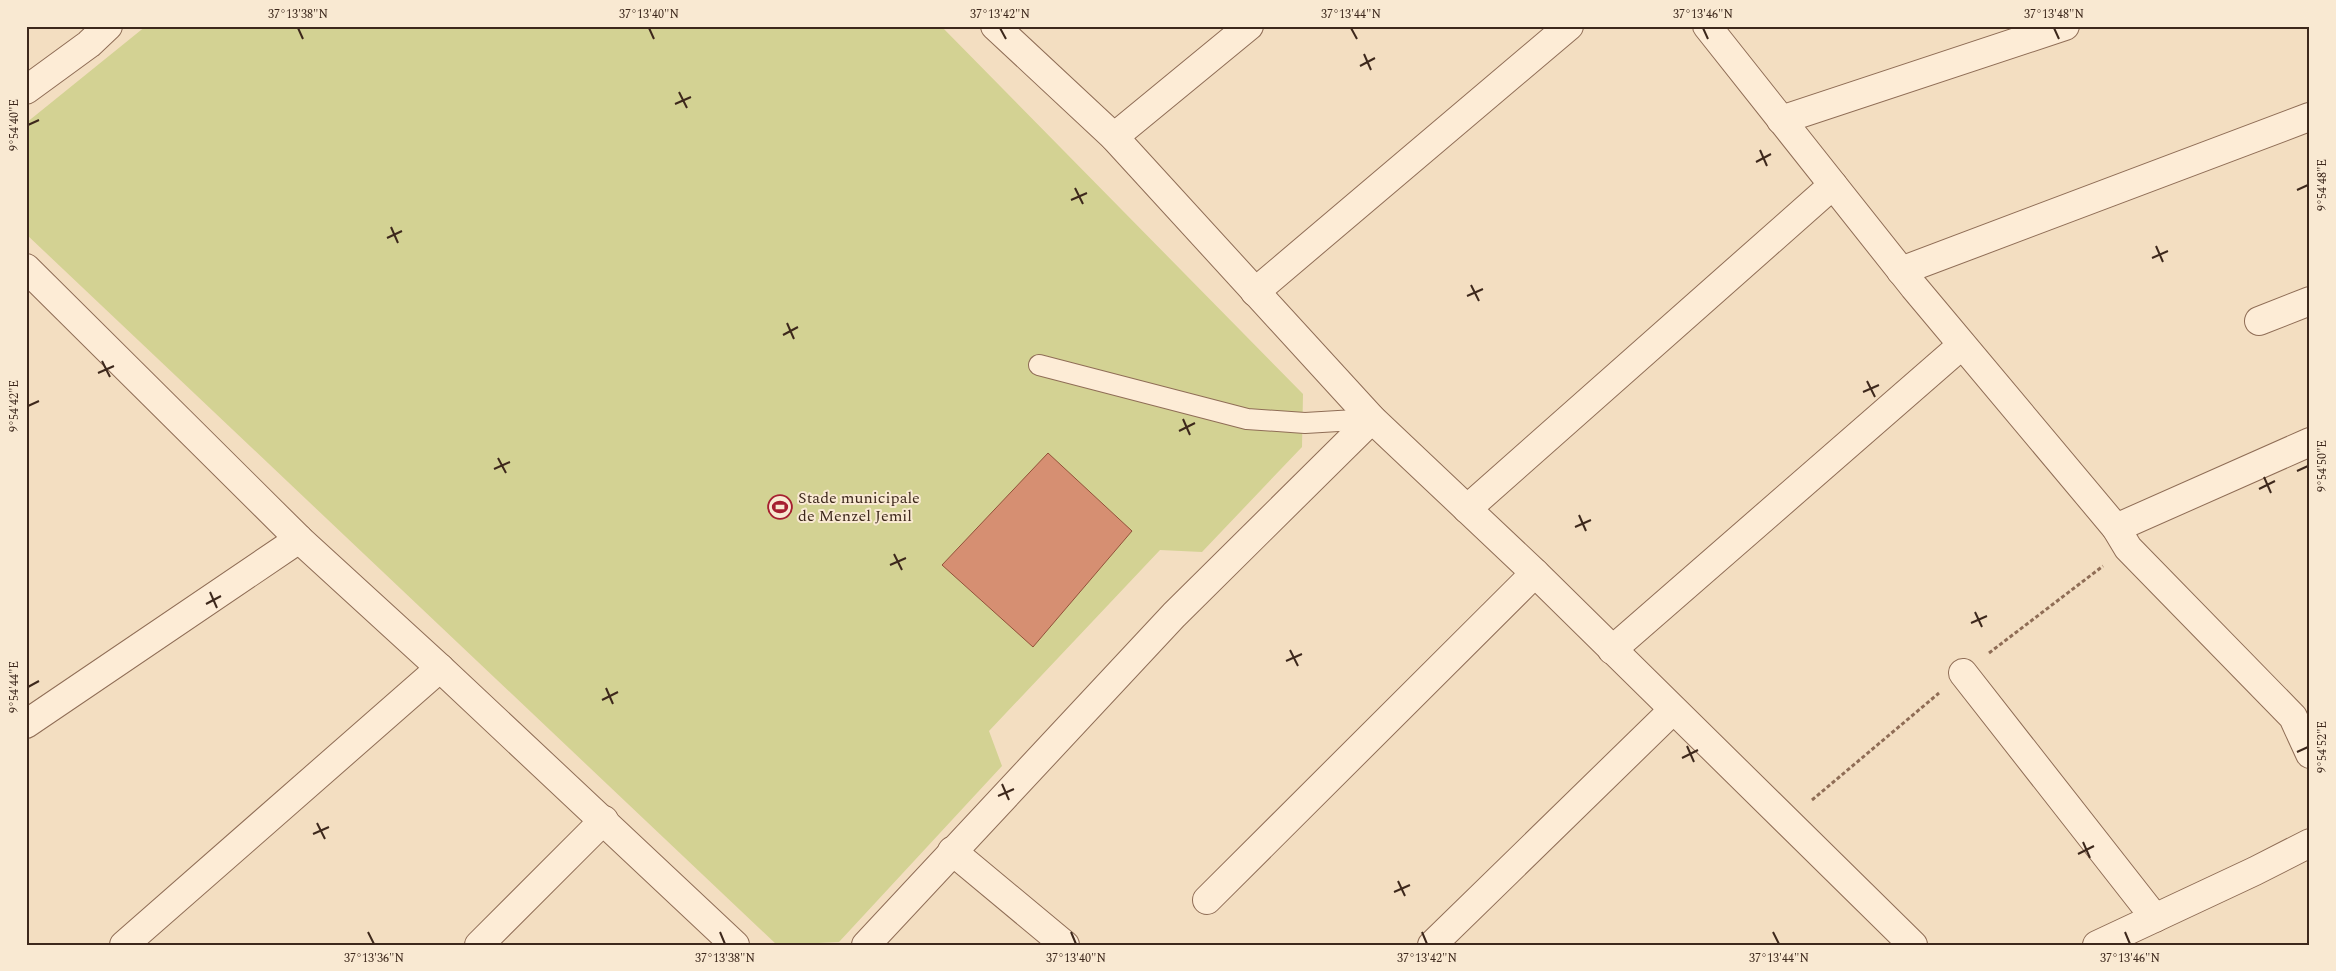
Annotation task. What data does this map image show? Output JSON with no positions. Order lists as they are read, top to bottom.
{
  "places": {
    "sports": ["Stade municipale de Menzel Jemil"]
  },
  "coordinates": [
    "37°13'38\"N",
    "37°13'40\"N",
    "37°13'42\"N",
    "37°13'44\"N",
    "37°13'46\"N",
    "37°13'48\"N",
    "9°54'40\"E",
    "9°54'48\"E",
    "9°54'42\"E",
    "9°54'50\"E",
    "9°54'44\"E",
    "9°54'52\"E",
    "37°13'36\"N"
  ]
}
